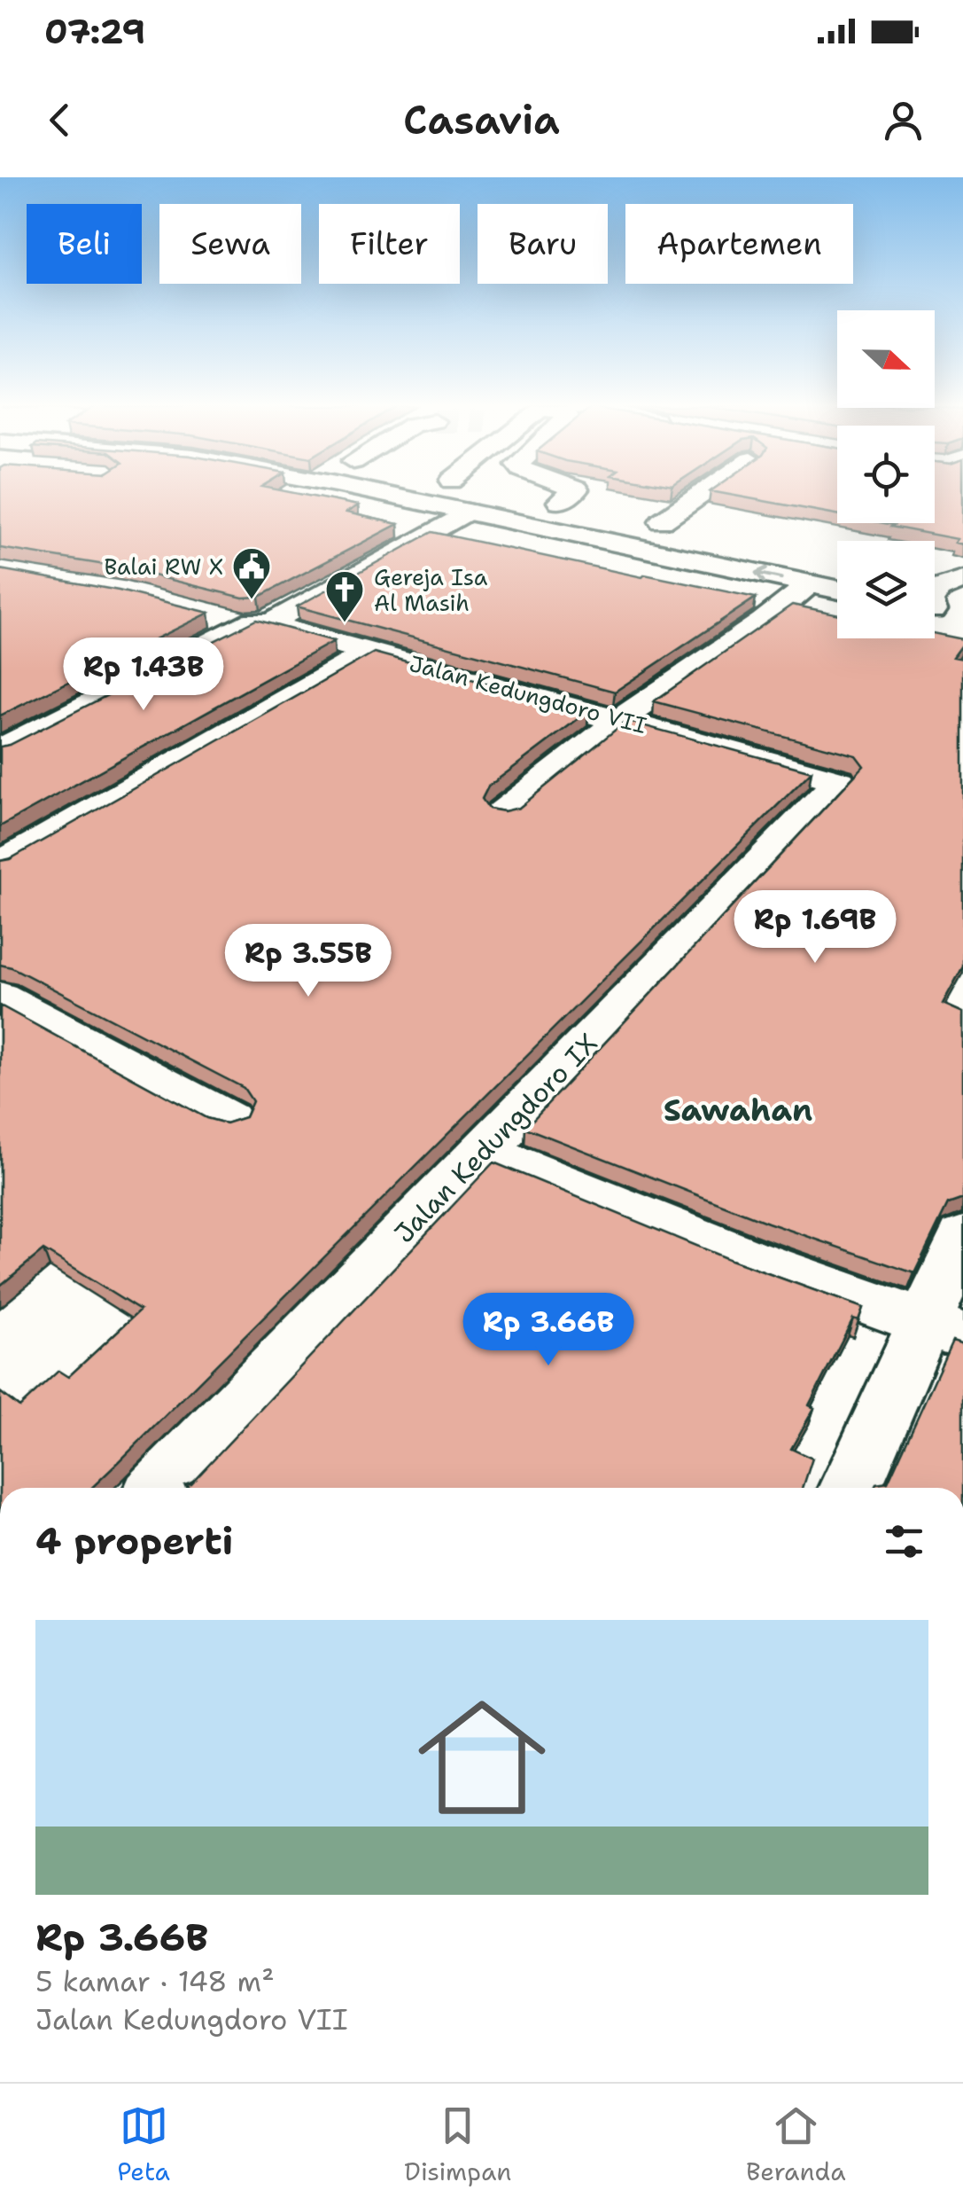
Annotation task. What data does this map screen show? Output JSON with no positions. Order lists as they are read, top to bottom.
{
  "streets": {
    "main road": ["Jalan Kedungdoro VII", "Jalan Kedungdoro IX"]
  },
  "crossings": [
    ["Jalan Kedungdoro VII", "Jalan Kedungdoro IX"]
  ],
  "districts": ["Sawahan"],
  "places": {
    "public building": ["Balai RW X"],
    "church": ["Gereja Isa Al Masih"]
  },
  "north": "right",
  "page": {
    "status": "07:29",
    "header": "Casavia",
    "chip": [
      "Beli",
      "Sewa",
      "Filter",
      "Baru",
      "Apartemen"
    ],
    "price": [
      "Rp 1.43B",
      "Rp 1.69B",
      "Rp 3.55B",
      "Rp 3.66B"
    ],
    "heading": "4 properti",
    "list": [
      {
        "name": "Rp 3.66B",
        "note": "5 kamar · 148 m² · Jalan Kedungdoro VII"
      }
    ],
    "tabs": ["Peta", "Disimpan", "Beranda"]
  }
}
